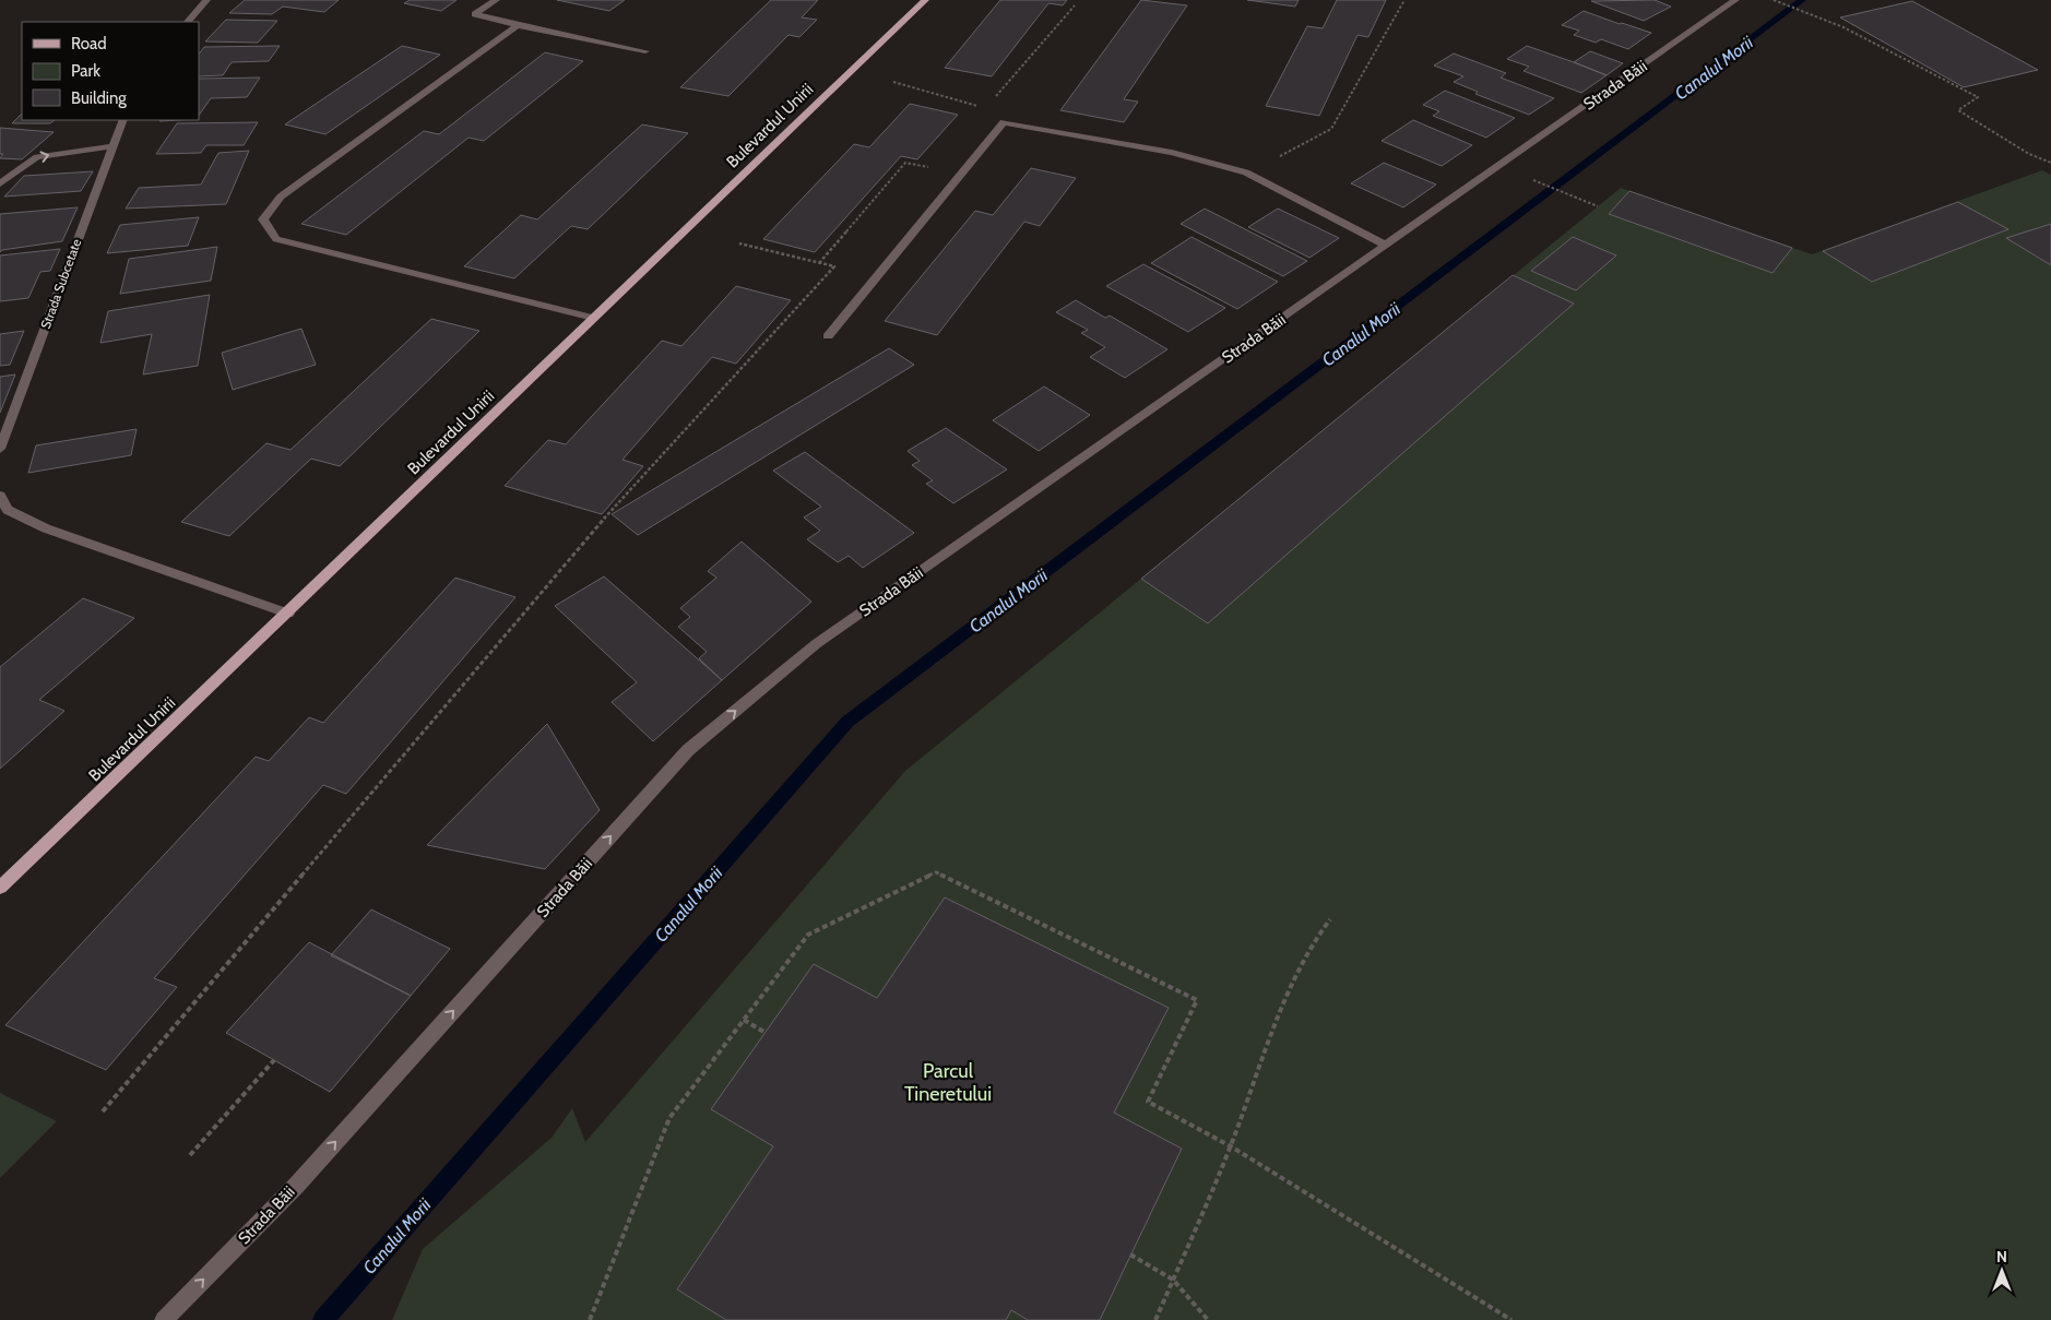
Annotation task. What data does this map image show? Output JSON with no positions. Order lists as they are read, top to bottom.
{
  "streets": {
    "main road": ["Bulevardul Unirii"],
    "street": ["Strada Băii", "Strada Subcetate"]
  },
  "one_way": ["Strada Băii"],
  "water": ["Canalul Morii"],
  "parks": ["Parcul Tineretului"],
  "legend": ["Road", "Park", "Building"],
  "north": "top"
}
